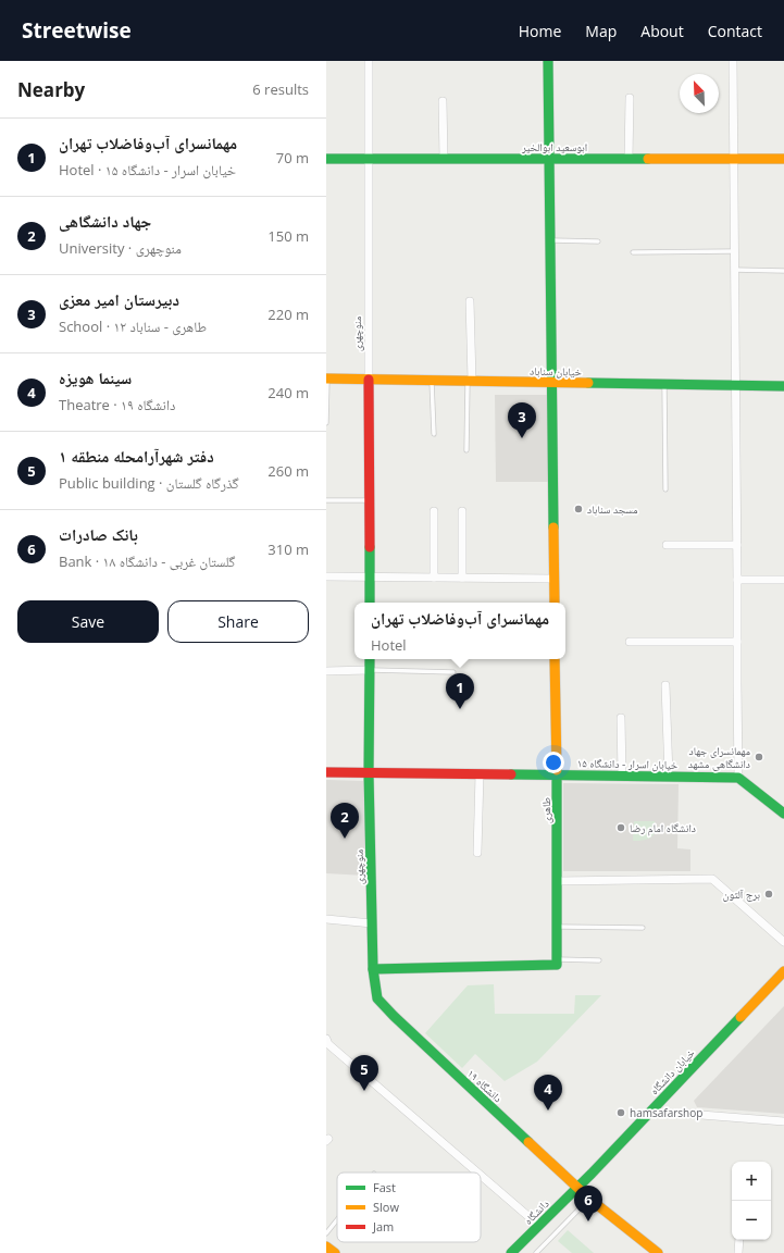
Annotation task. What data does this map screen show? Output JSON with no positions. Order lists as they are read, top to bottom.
{
  "streets": {
    "street": [
      "ابوسعید ابوالخیر",
      "منوچهری",
      "خیابان سناباد",
      "خیابان اسرار - دانشگاه ۱۵",
      "طاهری",
      "خیابان دانشگاه",
      "دانشگاه ۱۹",
      "دانشگاه"
    ]
  },
  "crossings": [
    ["ابوسعید ابوالخیر", "منوچهری"],
    ["منوچهری", "خیابان سناباد"],
    ["منوچهری", "خیابان اسرار - دانشگاه ۱۵"],
    ["منوچهری", "دانشگاه ۱۹"],
    ["خیابان اسرار - دانشگاه ۱۵", "طاهری"],
    ["خیابان دانشگاه", "دانشگاه ۱۹"],
    ["خیابان دانشگاه", "دانشگاه"],
    ["دانشگاه ۱۹", "دانشگاه"]
  ],
  "places": [
    "مسجد سناباد",
    "مهمانسرای جهاد دانشگاهی مشهد",
    "دانشگاه امام رضا",
    "برج آلتون",
    "hamsafarshop"
  ],
  "legend": ["Fast", "Slow", "Jam"],
  "north": "top left",
  "page": {
    "header": "Streetwise",
    "nav": [
      "Home",
      "Map",
      "About",
      "Contact"
    ],
    "heading": ["Nearby", "6 results"],
    "list": [
      {
        "mark": "1",
        "name": "مهمانسرای آب‌و‌فاضلاب تهران",
        "note": "Hotel · خیابان اسرار - دانشگاه ۱۵",
        "value": "70 m"
      },
      {
        "mark": "2",
        "name": "جهاد دانشگاهی",
        "note": "University · منوچهری",
        "value": "150 m"
      },
      {
        "mark": "3",
        "name": "دبیرستان امیر معزی",
        "note": "School · طاهری - سناباد ۱۲",
        "value": "220 m"
      },
      {
        "mark": "4",
        "name": "سینما هویزه",
        "note": "Theatre · دانشگاه ۱۹",
        "value": "240 m"
      },
      {
        "mark": "5",
        "name": "دفتر شهرآرامحله منطقه ۱",
        "note": "Public building · گذرگاه گلستان",
        "value": "260 m"
      },
      {
        "mark": "6",
        "name": "بانک صادرات",
        "note": "Bank · گلستان غربی - دانشگاه ۱۸",
        "value": "310 m"
      }
    ],
    "pins": [
      "3",
      "1",
      "2",
      "5",
      "4",
      "6"
    ],
    "buttons": ["Save", "Share"],
    "popup": ["مهمانسرای آب‌و‌فاضلاب تهران", "Hotel"],
    "map_buttons": ["+", "−"]
  }
}
